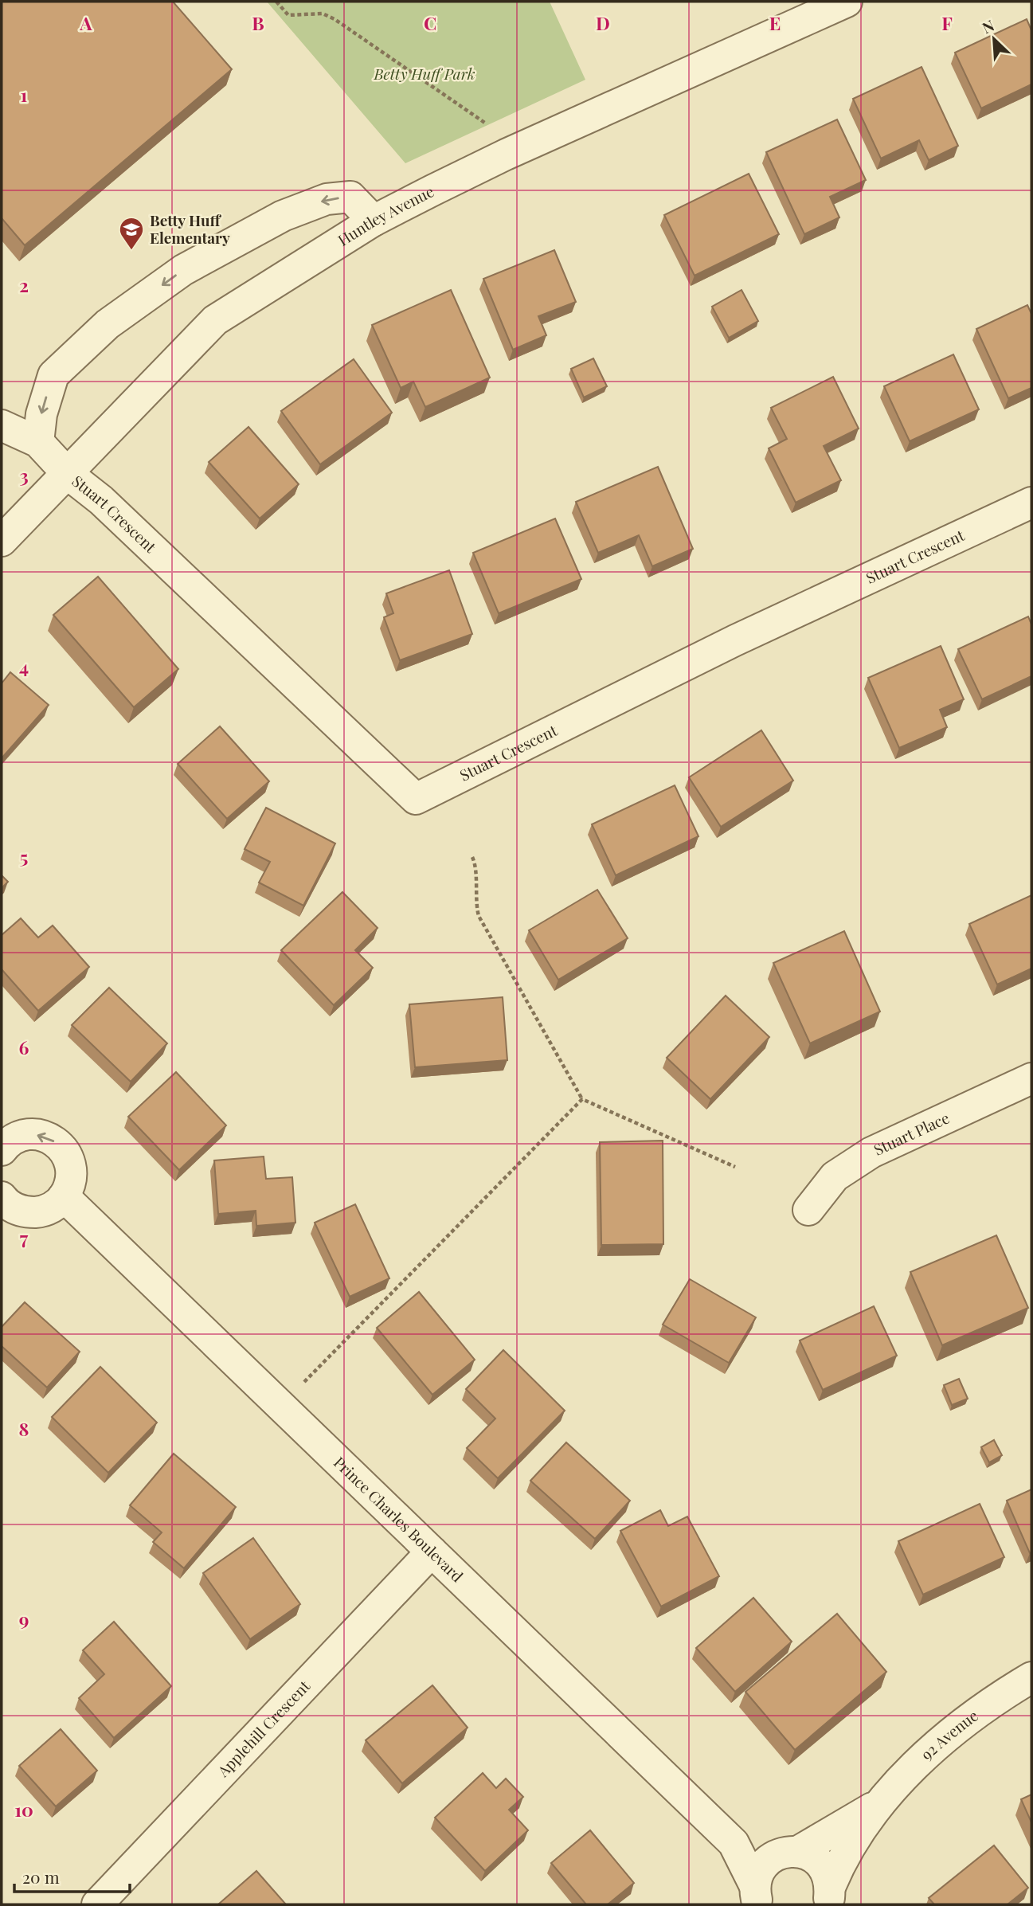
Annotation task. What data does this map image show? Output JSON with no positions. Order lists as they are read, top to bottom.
{
  "streets": {
    "street": [
      "Huntley Avenue",
      "Stuart Crescent",
      "Stuart Place",
      "Prince Charles Boulevard",
      "Applehill Crescent",
      "92 Avenue"
    ]
  },
  "crossings": [
    ["Huntley Avenue", "Stuart Crescent"],
    ["Prince Charles Boulevard", "Applehill Crescent"],
    ["Prince Charles Boulevard", "92 Avenue"]
  ],
  "parks": ["Betty Huff Park"],
  "places": {
    "school or university": ["Betty Huff Elementary"]
  },
  "scale_bar": "20 m",
  "north": "top left",
  "grid": {
    "columns": [
      "A",
      "B",
      "C",
      "D",
      "E",
      "F"
    ],
    "rows": [
      "1",
      "2",
      "3",
      "4",
      "5",
      "6",
      "7",
      "8",
      "9",
      "10"
    ]
  }
}
